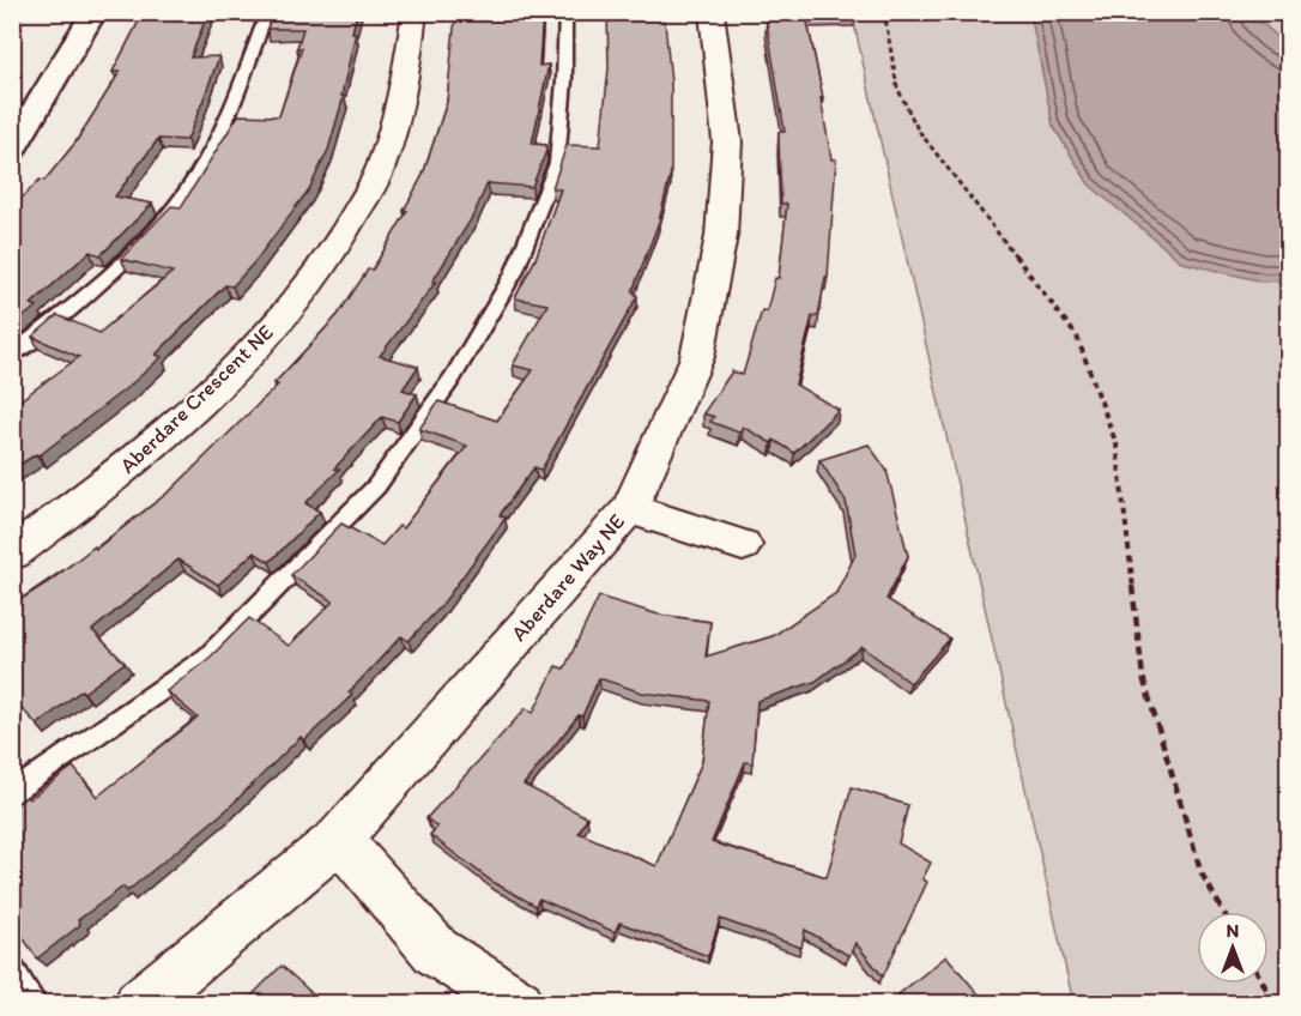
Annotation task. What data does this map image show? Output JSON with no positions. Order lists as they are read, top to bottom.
{
  "streets": {
    "street": ["Aberdare Crescent NE", "Aberdare Way NE"]
  },
  "north": "top"
}
